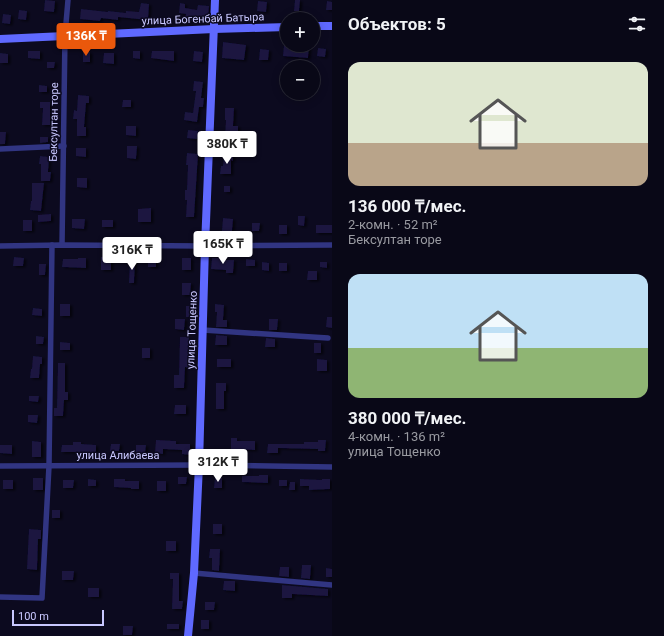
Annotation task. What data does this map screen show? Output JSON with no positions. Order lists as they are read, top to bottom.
{
  "streets": {
    "street": [
      "улица Богенбай Батыра",
      "Бексултан торе",
      "улица Тощенко",
      "улица Алибаева"
    ]
  },
  "crossings": [
    ["улица Богенбай Батыра", "Бексултан торе"],
    ["улица Богенбай Батыра", "улица Тощенко"],
    ["улица Тощенко", "улица Алибаева"]
  ],
  "scale_bar": "100 m",
  "page": {
    "heading": "Объектов: 5",
    "map_buttons": ["+", "−"],
    "price": [
      "136K ₸",
      "380K ₸",
      "165K ₸",
      "316K ₸",
      "312K ₸"
    ],
    "list": [
      {
        "name": "136 000 ₸/мес.",
        "note": "2-комн. · 52 m² · Бексултан торе"
      },
      {
        "name": "380 000 ₸/мес.",
        "note": "4-комн. · 136 m² · улица Тощенко"
      }
    ],
    "scale": "100 m"
  }
}
